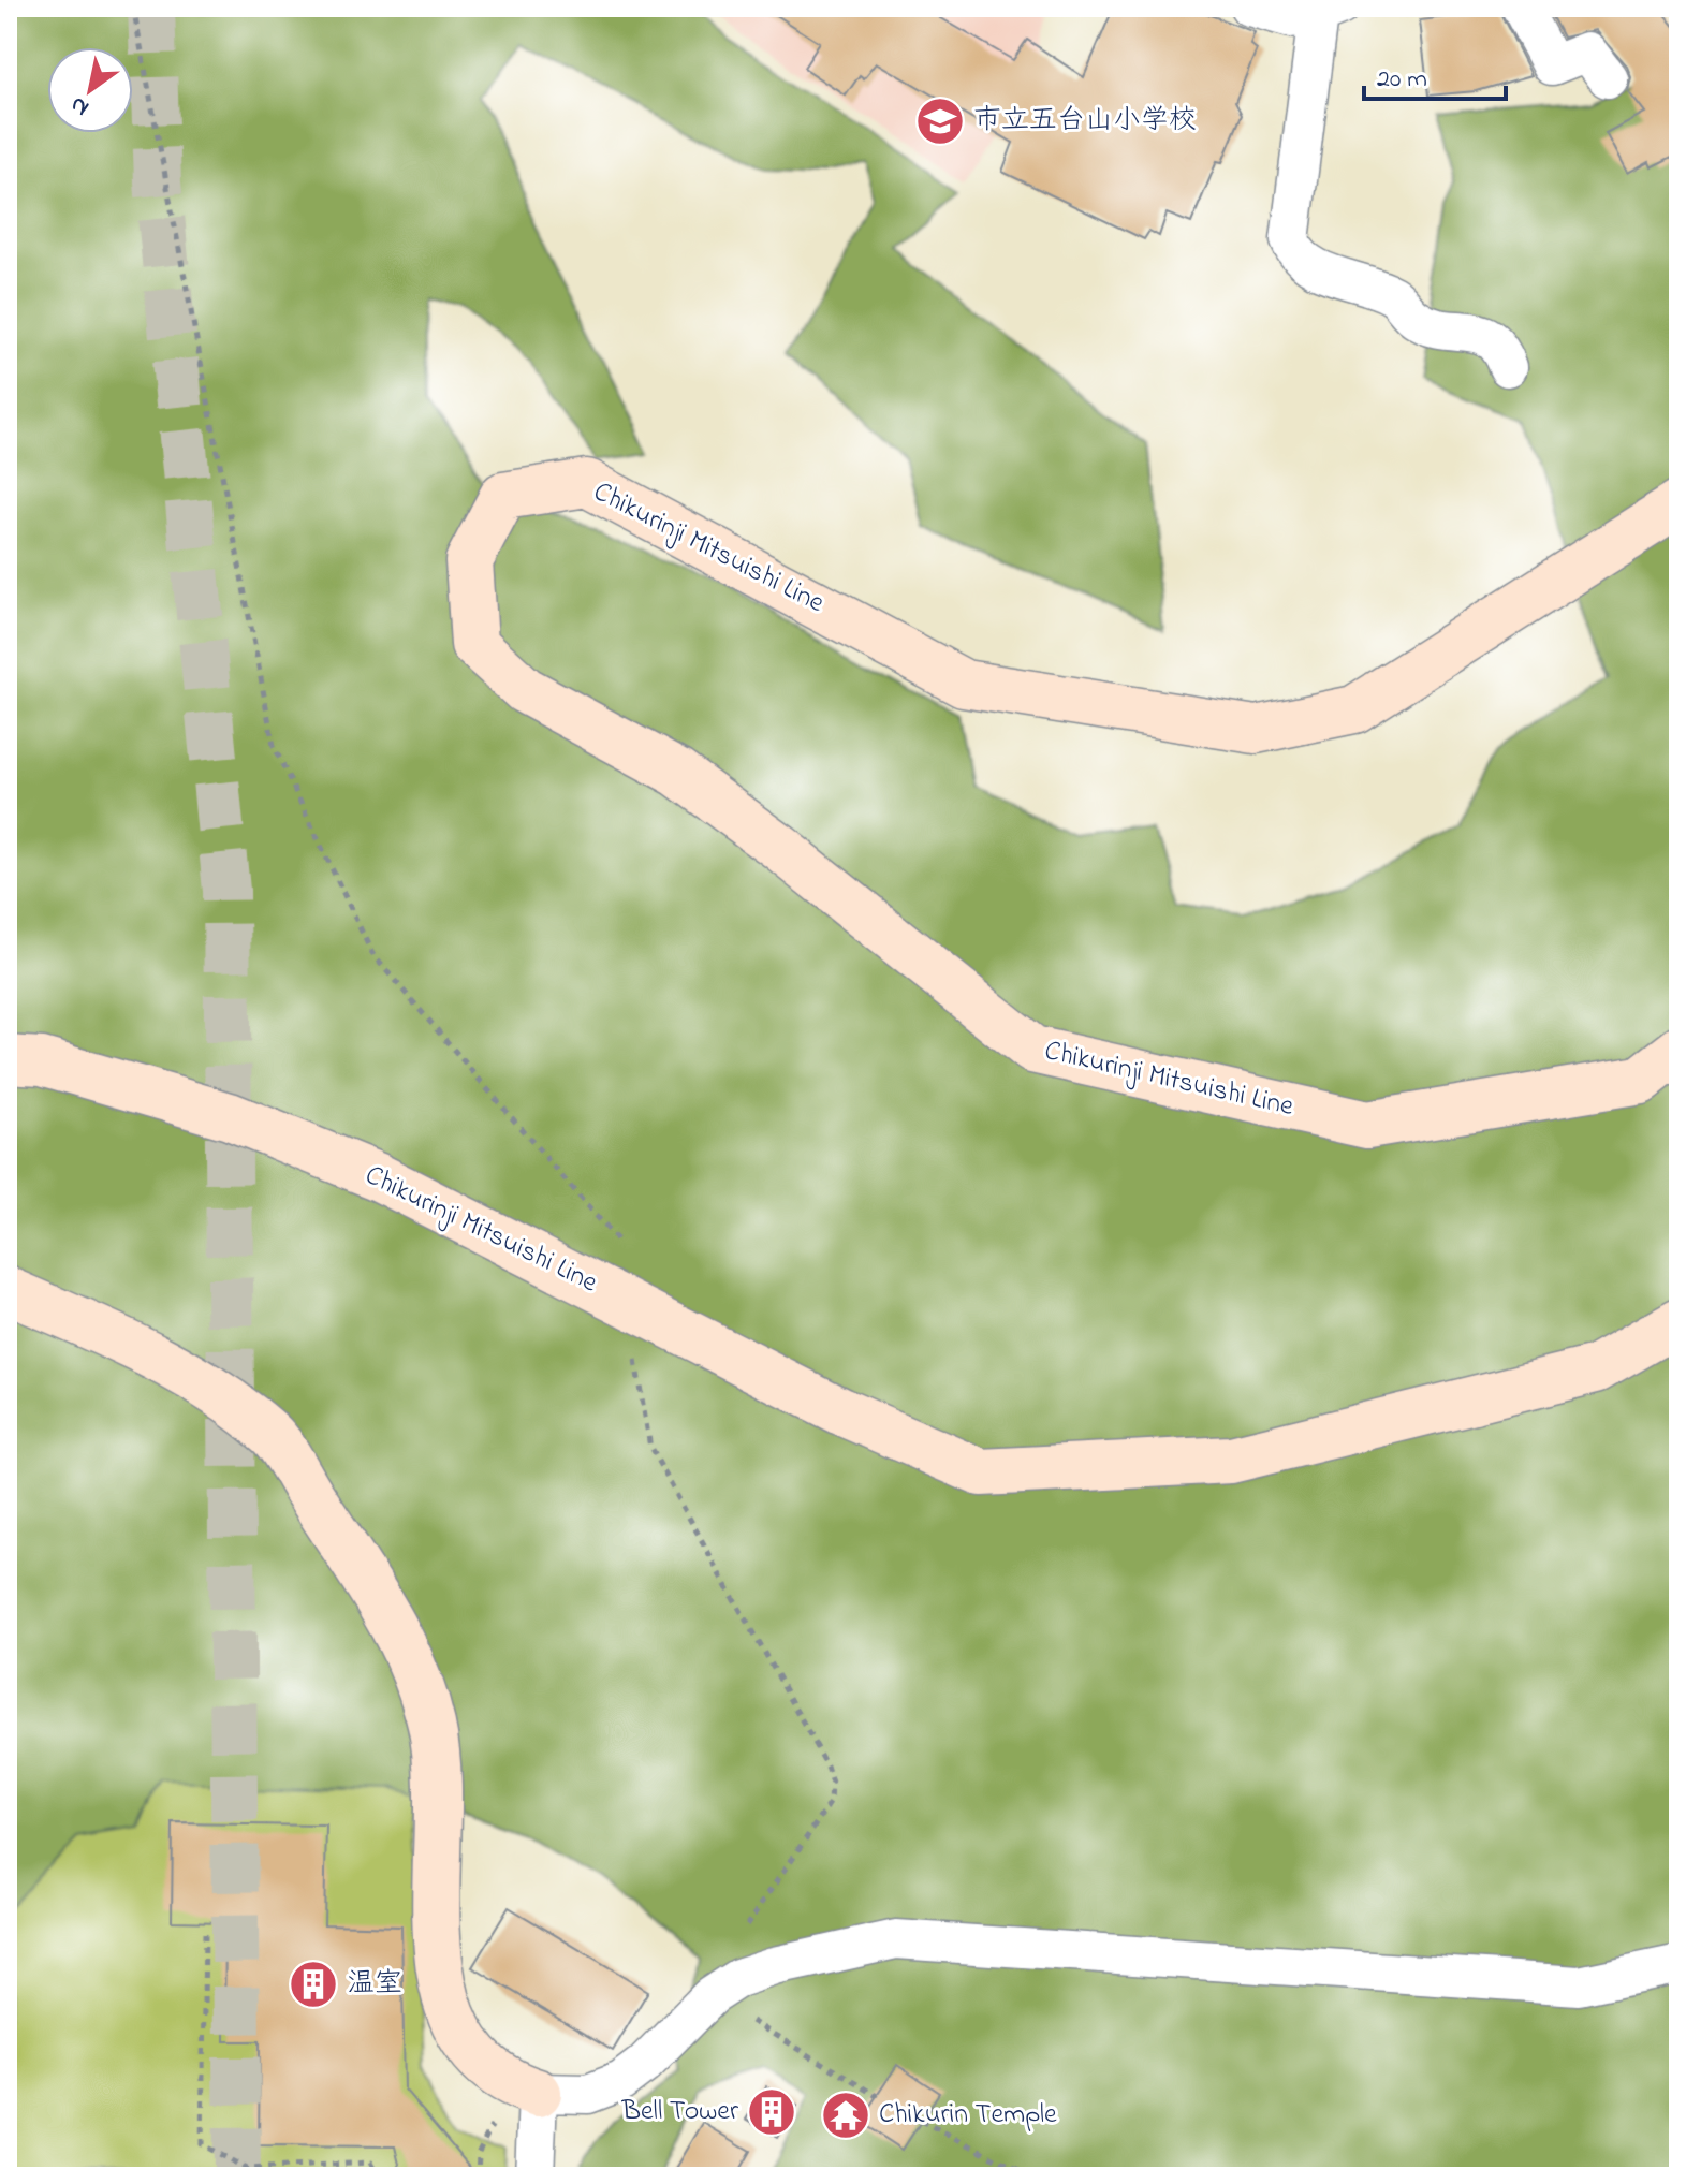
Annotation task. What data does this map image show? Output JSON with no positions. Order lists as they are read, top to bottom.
{
  "streets": {
    "main road": ["Chikurinji Mitsuishi Line"]
  },
  "places": {
    "school or university": ["市立五台山小学校"],
    "building": ["温室", "Bell Tower"],
    "temple": ["Chikurin Temple"]
  },
  "scale_bar": "20 m",
  "north": "bottom left"
}
